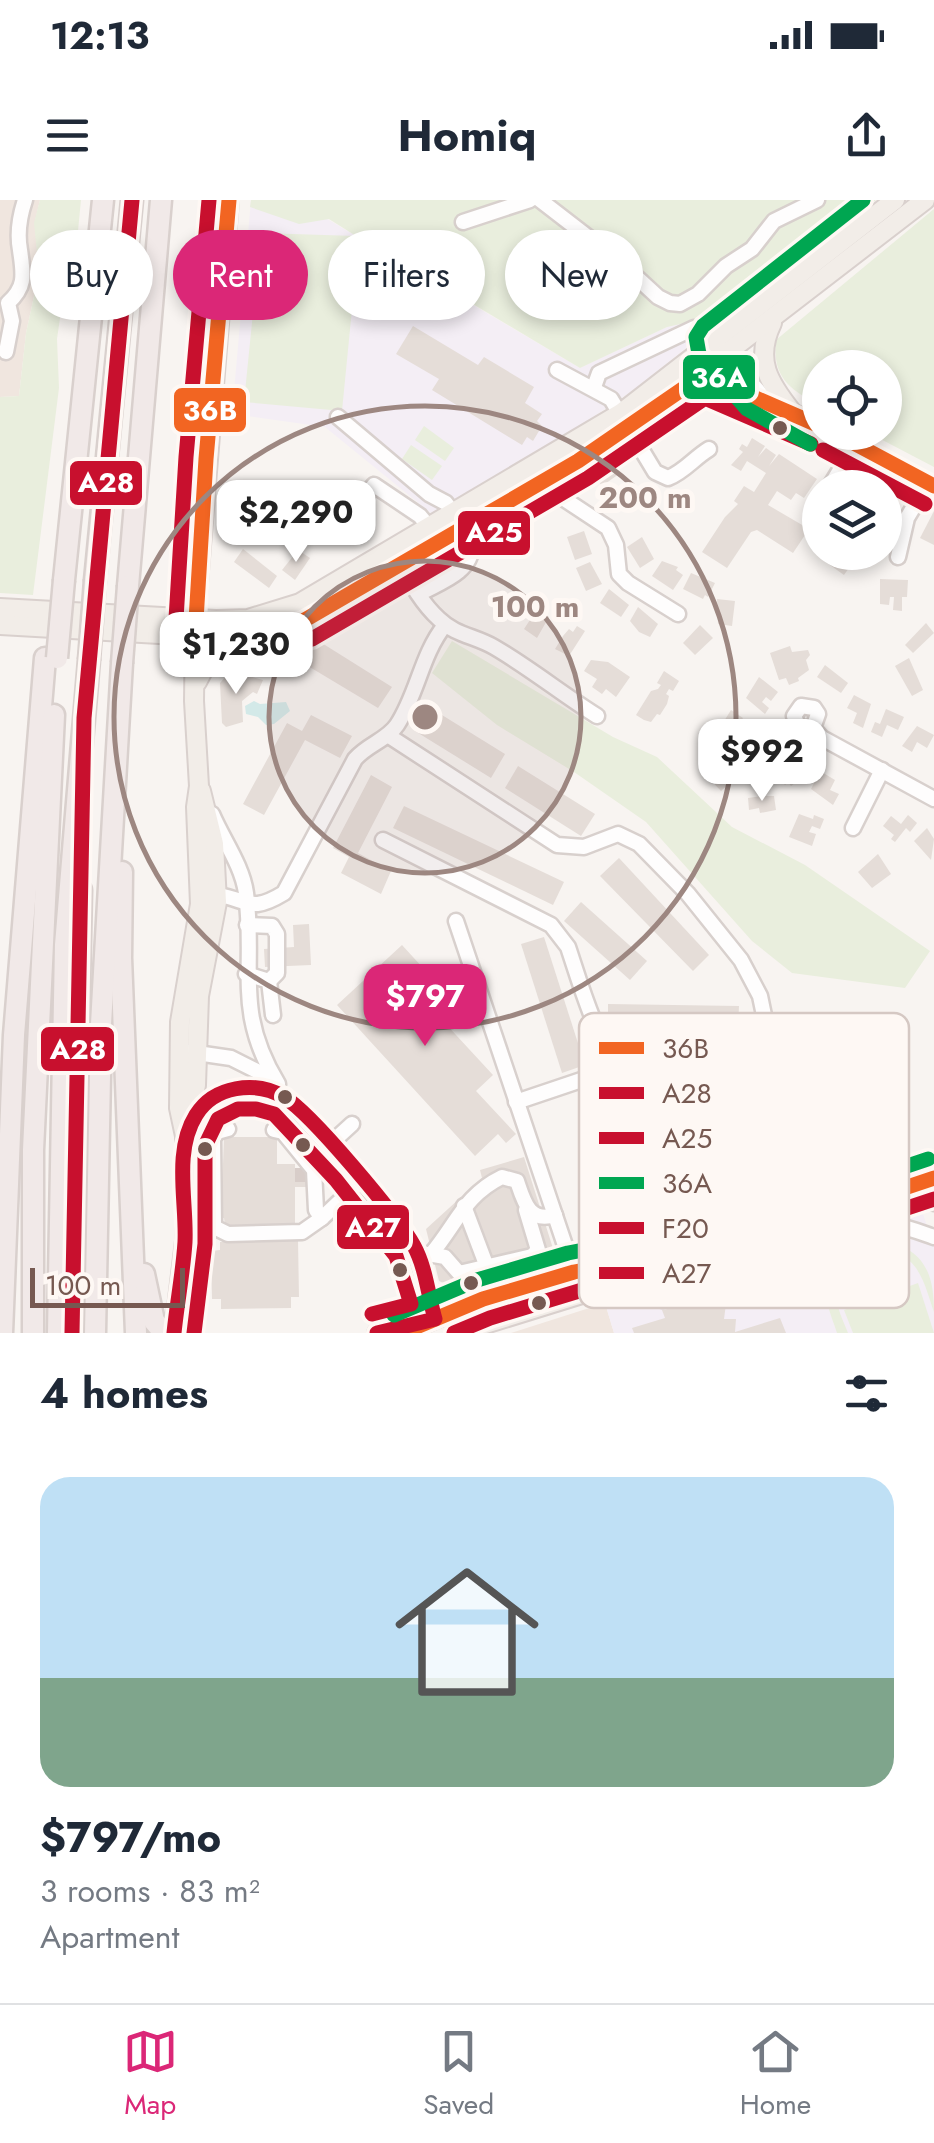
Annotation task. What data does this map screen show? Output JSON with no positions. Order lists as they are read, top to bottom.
{
  "lines": [
    "transit line 36B",
    "transit line A28",
    "transit line A25",
    "transit line 36A",
    "transit line A27",
    "transit line F20"
  ],
  "legend": [
    "36B",
    "A28",
    "A25",
    "36A",
    "F20",
    "A27"
  ],
  "scale_bar": "100 m",
  "page": {
    "status": "12:13",
    "header": "Homiq",
    "chip": [
      "Buy",
      "Rent",
      "Filters",
      "New"
    ],
    "price": [
      "$2,290",
      "$1,230",
      "$992",
      "$797"
    ],
    "scale": "100 m",
    "heading": "4 homes",
    "list": [
      {
        "name": "$797/mo",
        "note": "3 rooms · 83 m² · Apartment"
      }
    ],
    "tabs": ["Map", "Saved", "Home"]
  },
  "rings": ["200 m", "100 m"]
}
